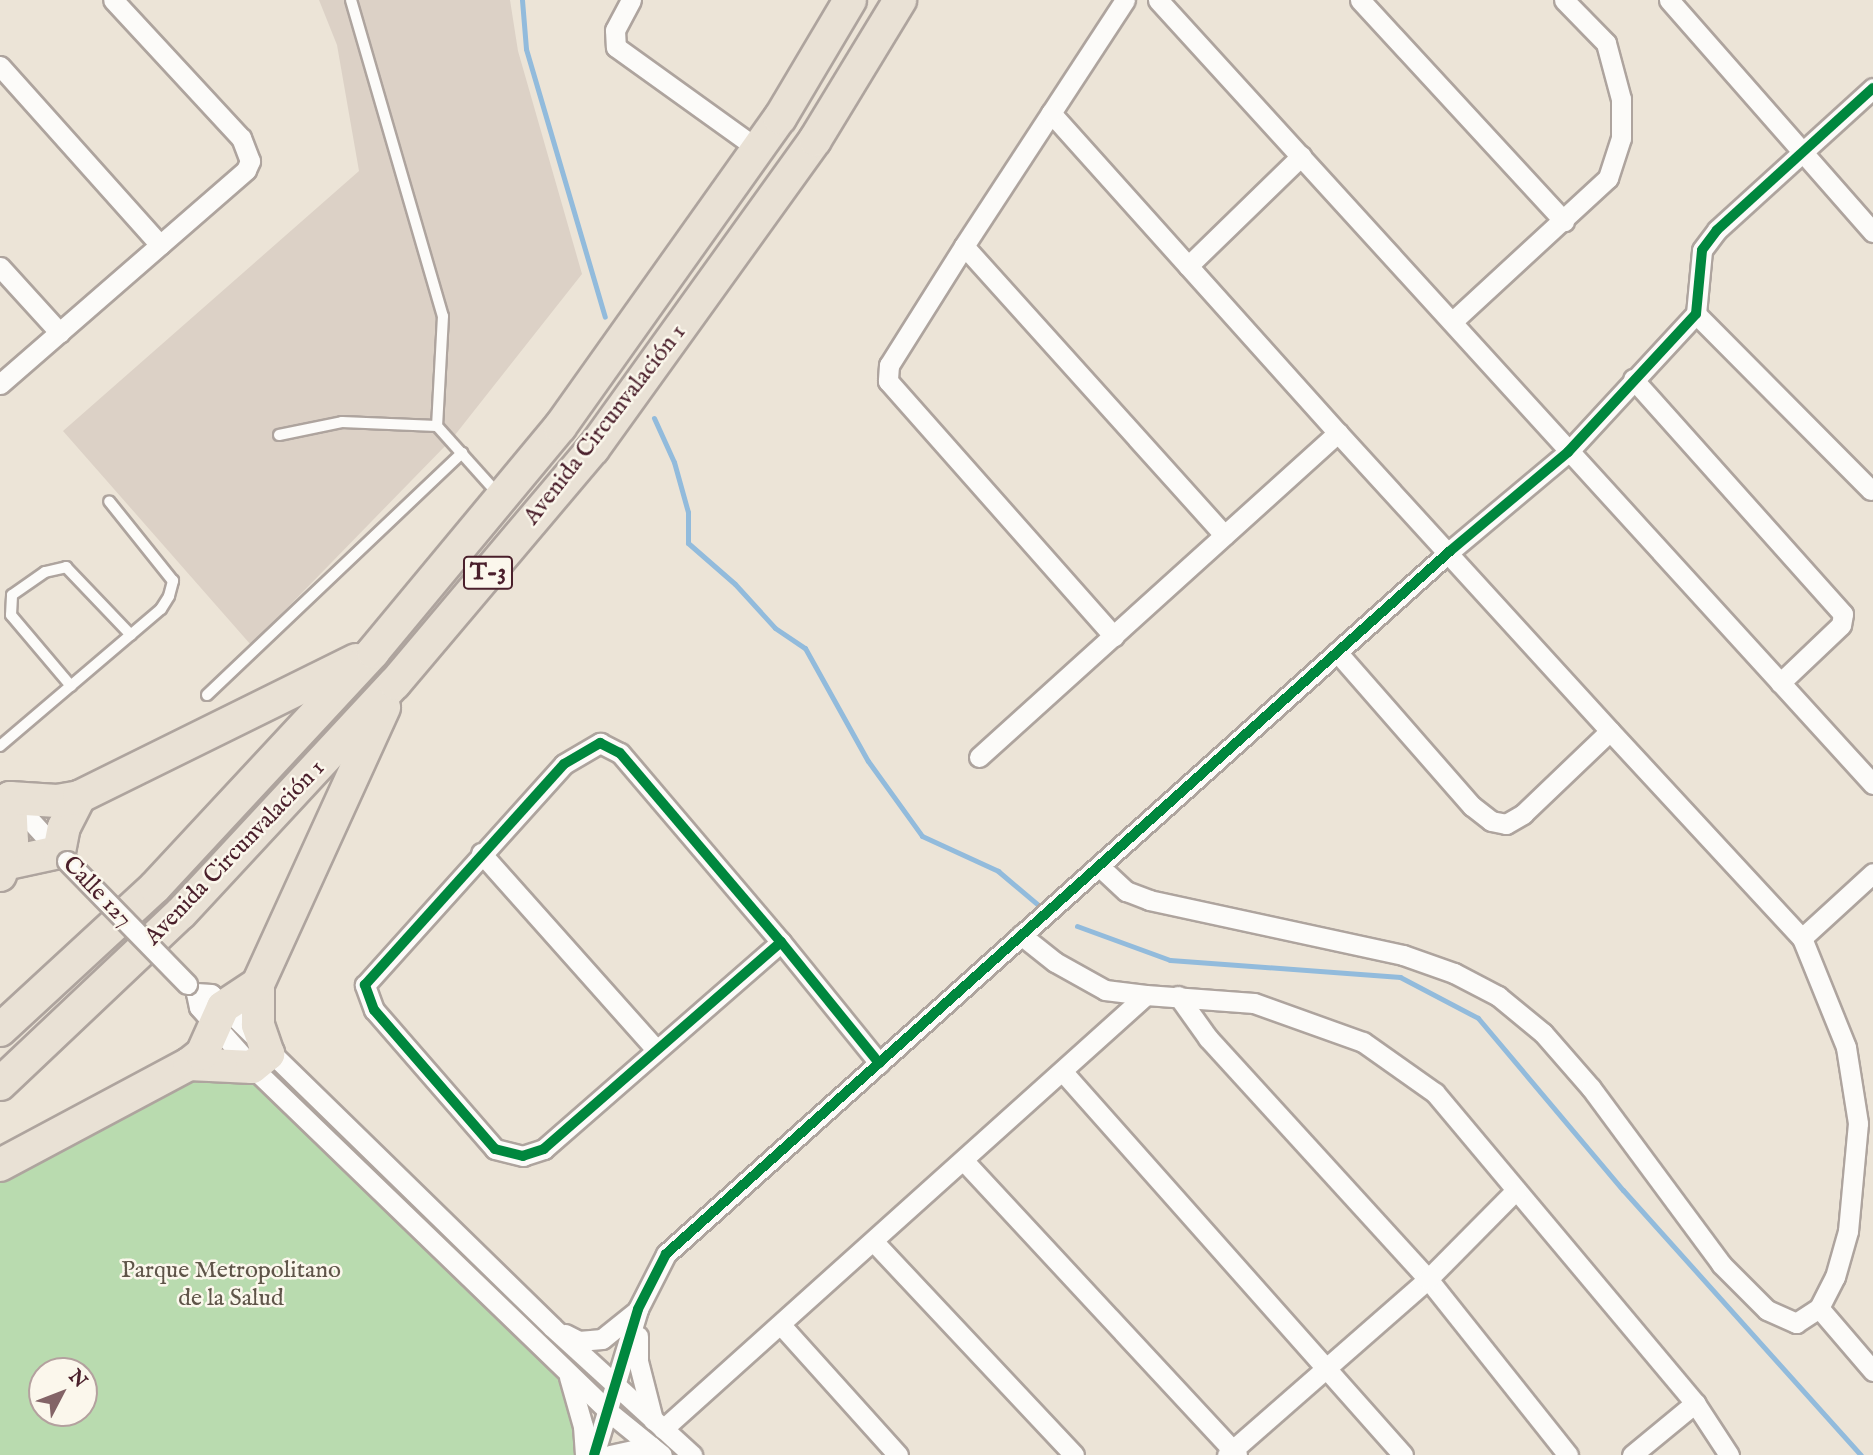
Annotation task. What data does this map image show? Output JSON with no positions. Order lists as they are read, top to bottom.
{
  "streets": {
    "main road": ["Avenida Circunvalación 1", "T-3"],
    "street": ["Calle 127"]
  },
  "parks": ["Parque Metropolitano de la Salud"],
  "north": "top right"
}
